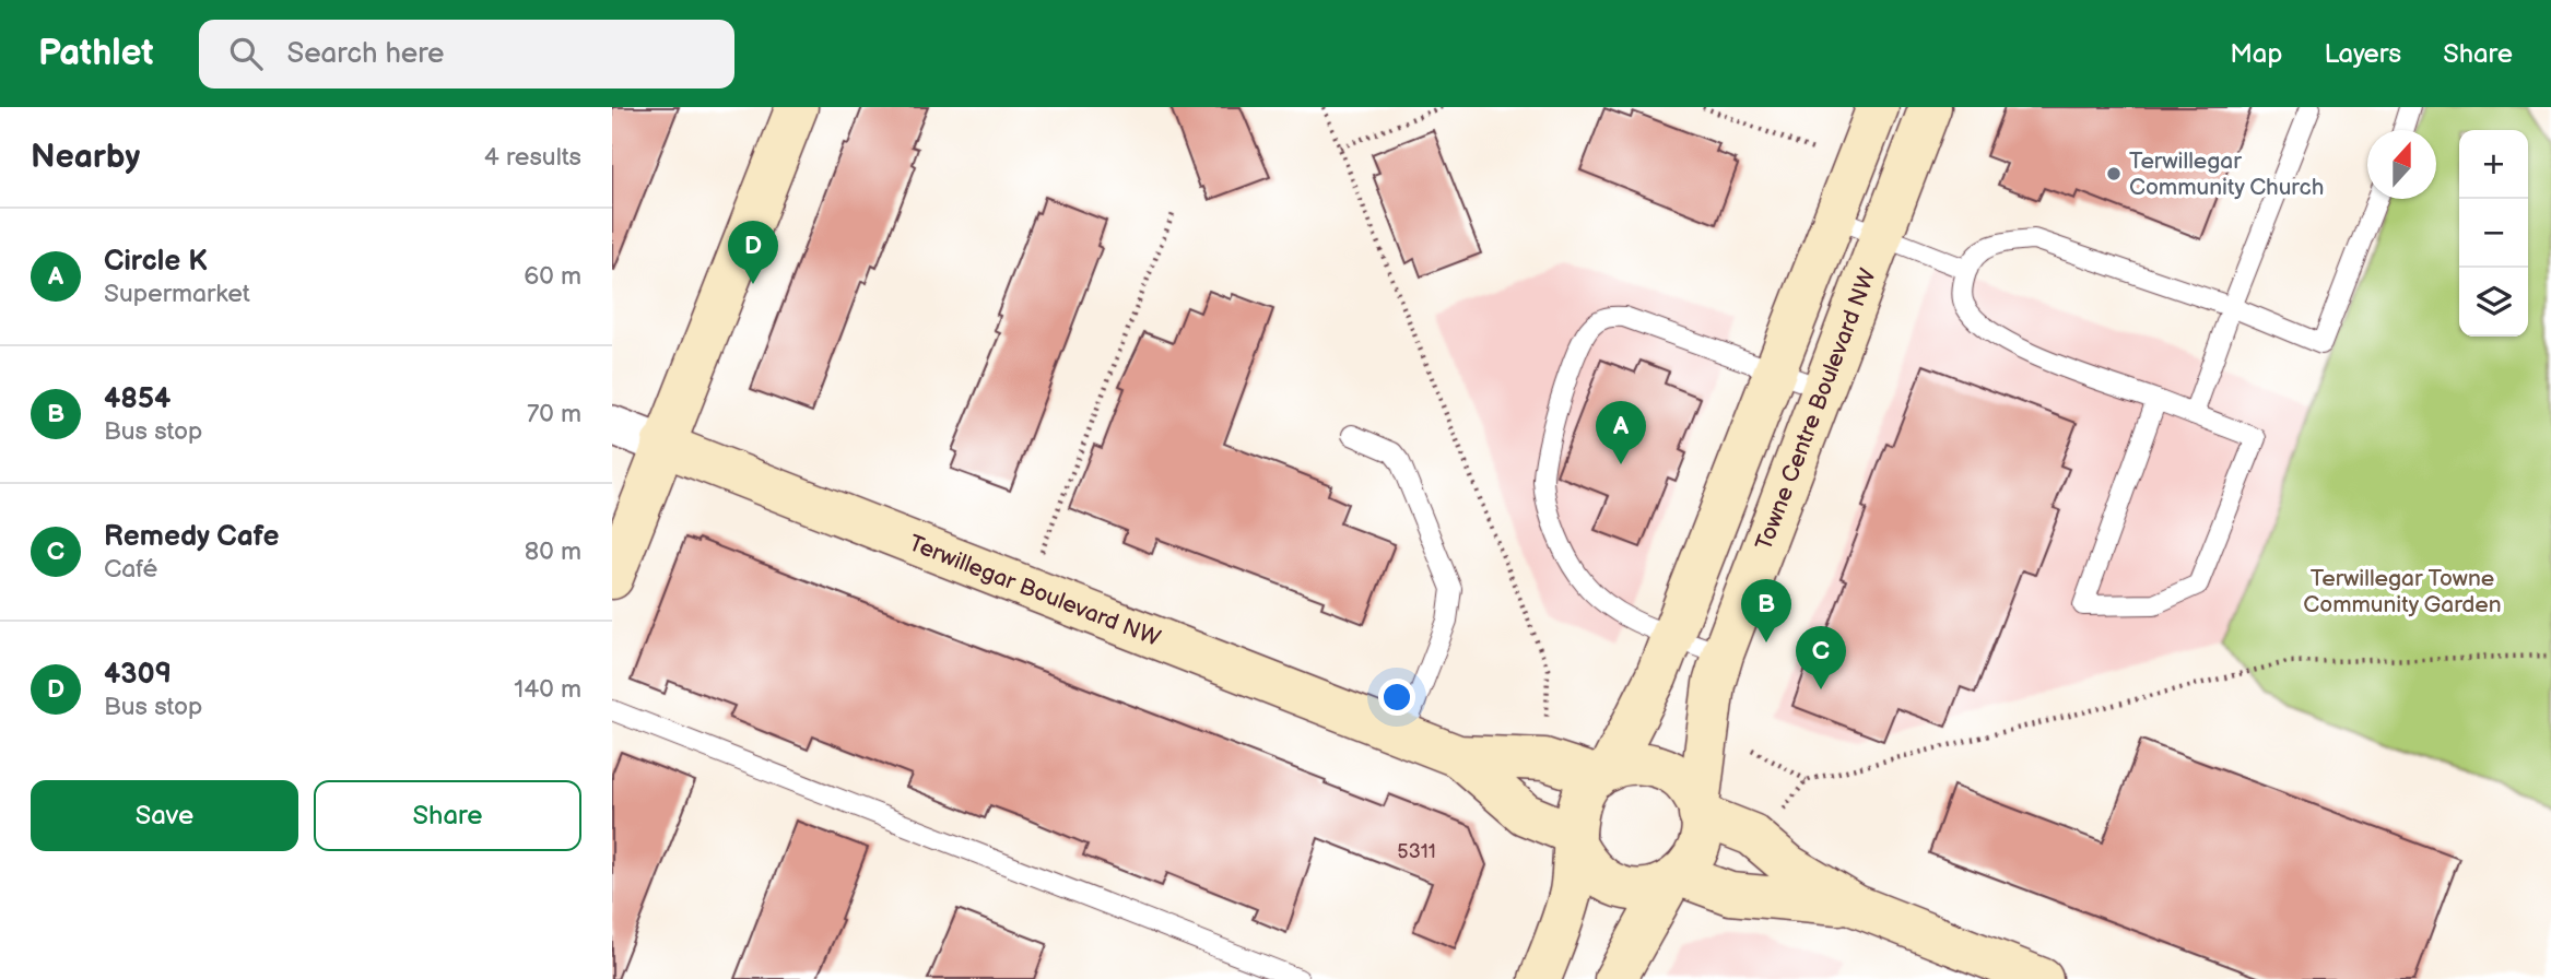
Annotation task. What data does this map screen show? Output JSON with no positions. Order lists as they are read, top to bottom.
{
  "streets": {
    "street": ["Towne Centre Boulevard NW", "Terwillegar Boulevard NW"]
  },
  "crossings": [
    ["Towne Centre Boulevard NW", "Terwillegar Boulevard NW"]
  ],
  "parks": ["Terwillegar Towne Community Garden"],
  "places": ["Terwillegar Community Church"],
  "house_numbers": ["5311"],
  "north": "top",
  "page": {
    "header": "Pathlet",
    "search": "Search here",
    "nav": ["Map", "Layers", "Share"],
    "heading": ["Nearby", "4 results"],
    "map_buttons": ["+", "−"],
    "list": [
      {
        "mark": "A",
        "name": "Circle K",
        "note": "Supermarket",
        "value": "60 m"
      },
      {
        "mark": "B",
        "name": "4854",
        "note": "Bus stop",
        "value": "70 m"
      },
      {
        "mark": "C",
        "name": "Remedy Cafe",
        "note": "Café",
        "value": "80 m"
      },
      {
        "mark": "D",
        "name": "4309",
        "note": "Bus stop",
        "value": "140 m"
      }
    ],
    "pins": [
      "D",
      "A",
      "B",
      "C"
    ],
    "buttons": ["Save", "Share"]
  }
}
